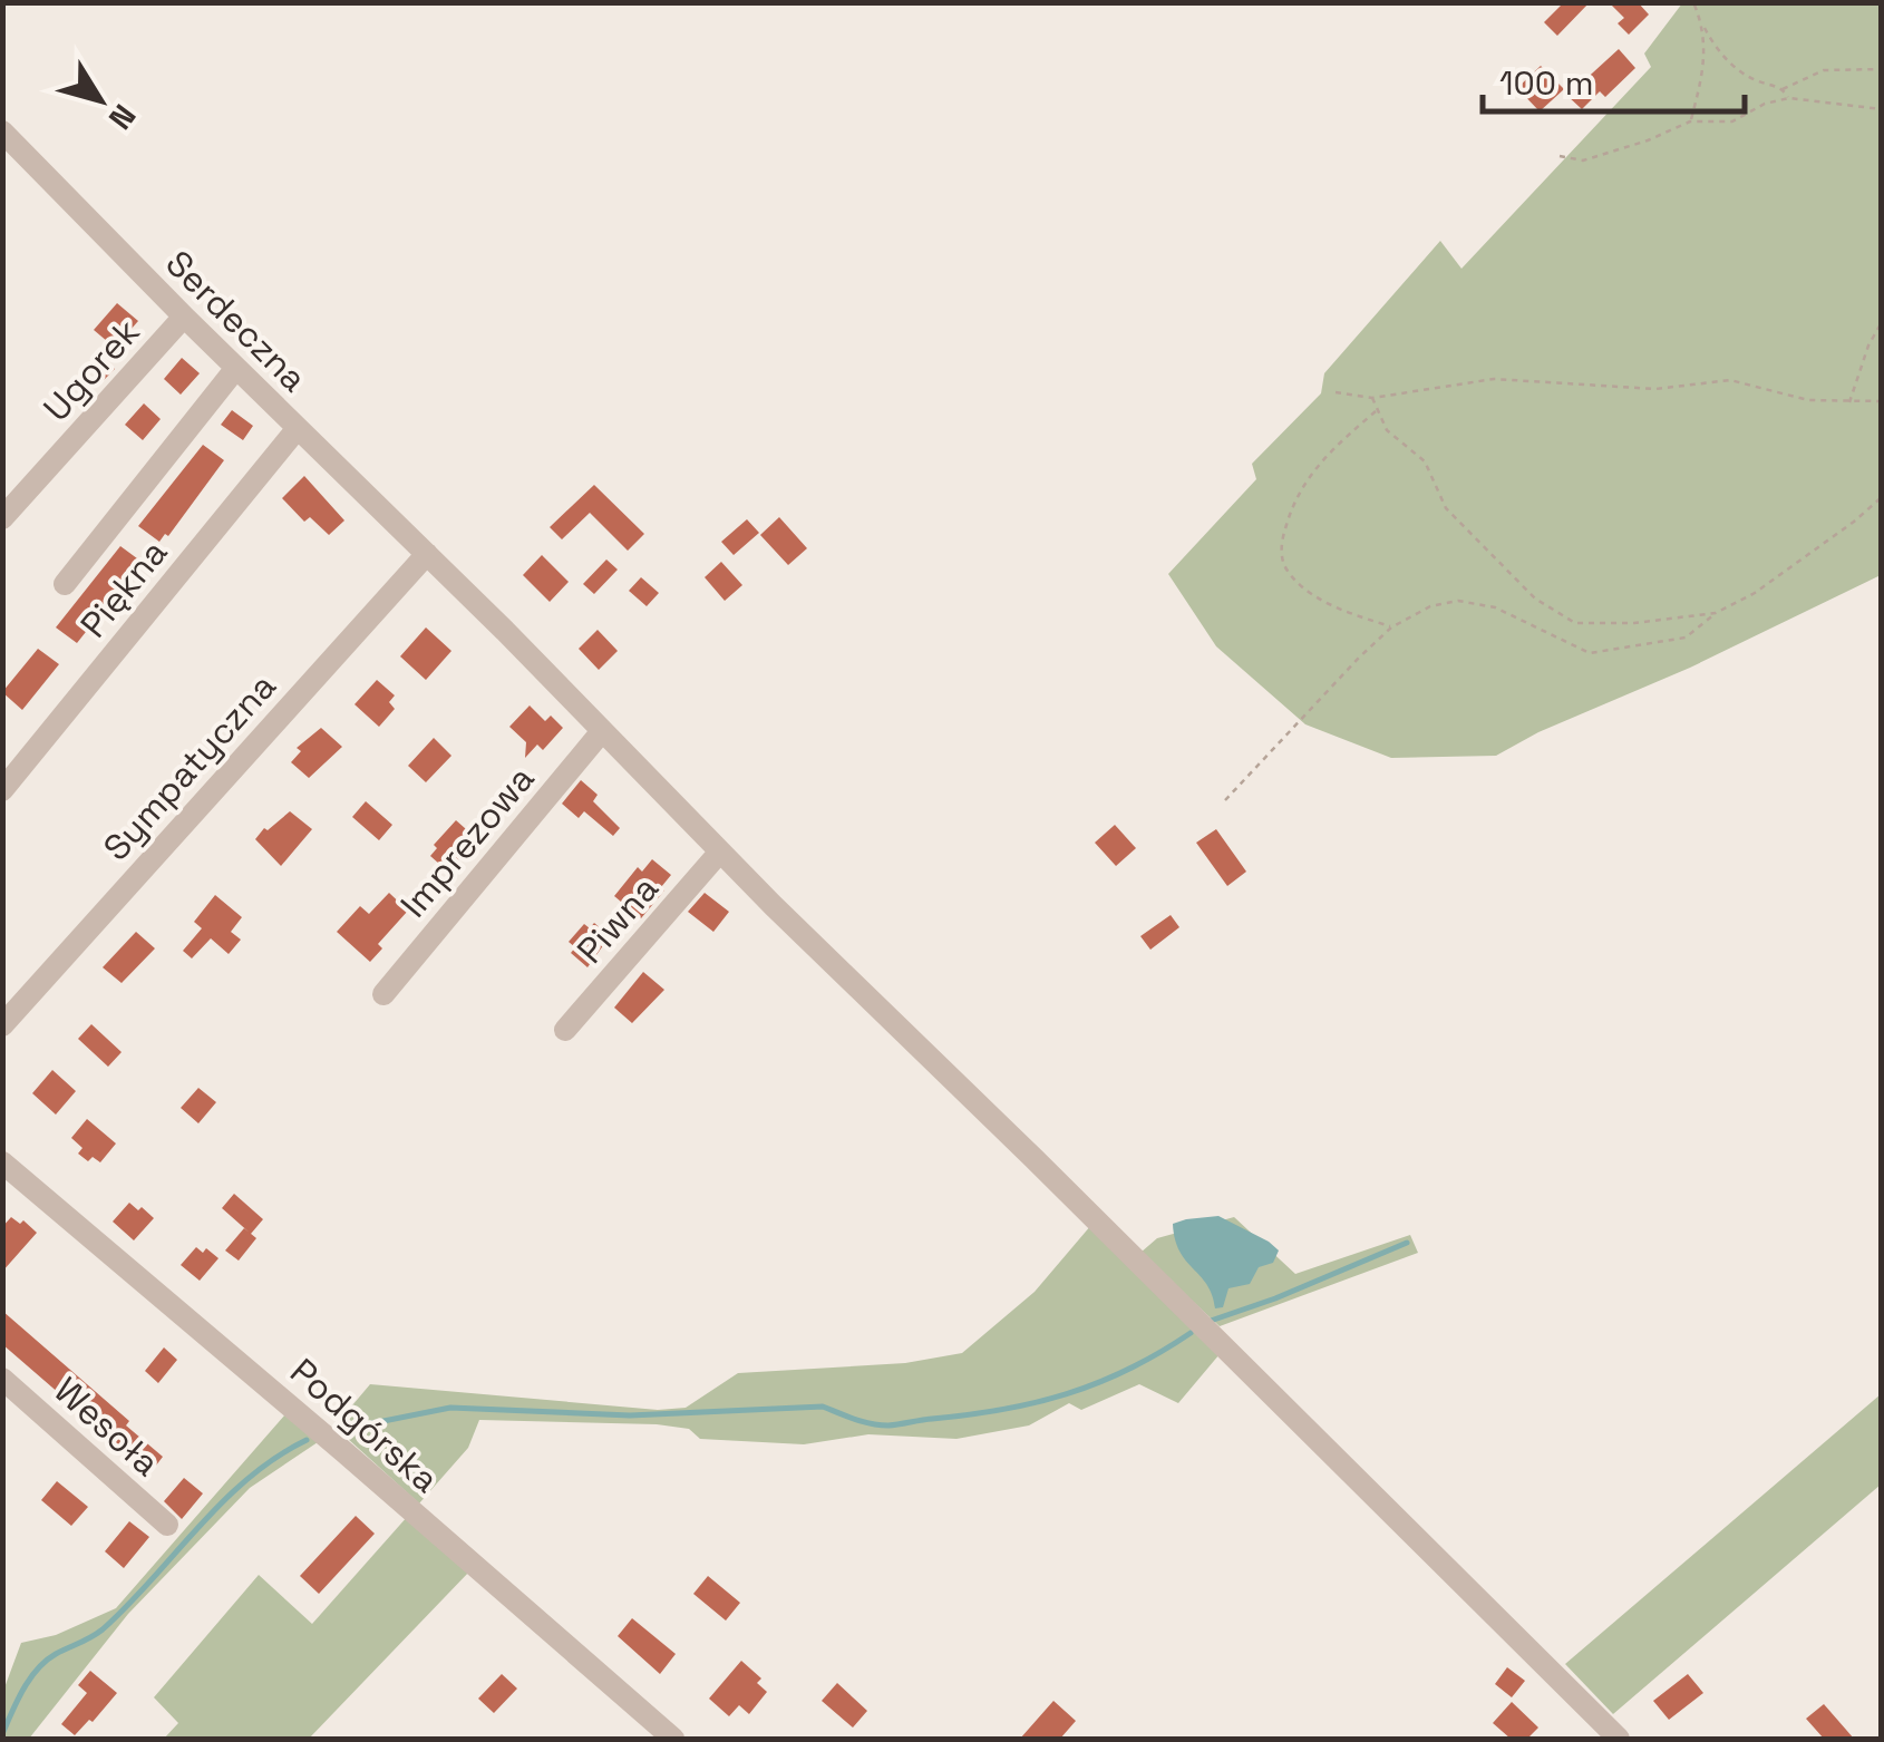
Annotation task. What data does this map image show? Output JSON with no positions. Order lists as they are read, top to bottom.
{
  "streets": {
    "street": [
      "Serdeczna",
      "Ugorek",
      "Piękna",
      "Sympatyczna",
      "Imprezowa",
      "Piwna",
      "Podgórska",
      "Wesoła"
    ]
  },
  "crossings": [
    ["Serdeczna", "Ugorek"],
    ["Serdeczna", "Piękna"],
    ["Serdeczna", "Sympatyczna"],
    ["Serdeczna", "Imprezowa"],
    ["Serdeczna", "Piwna"]
  ],
  "scale_bar": "100 m",
  "north": "bottom right"
}
